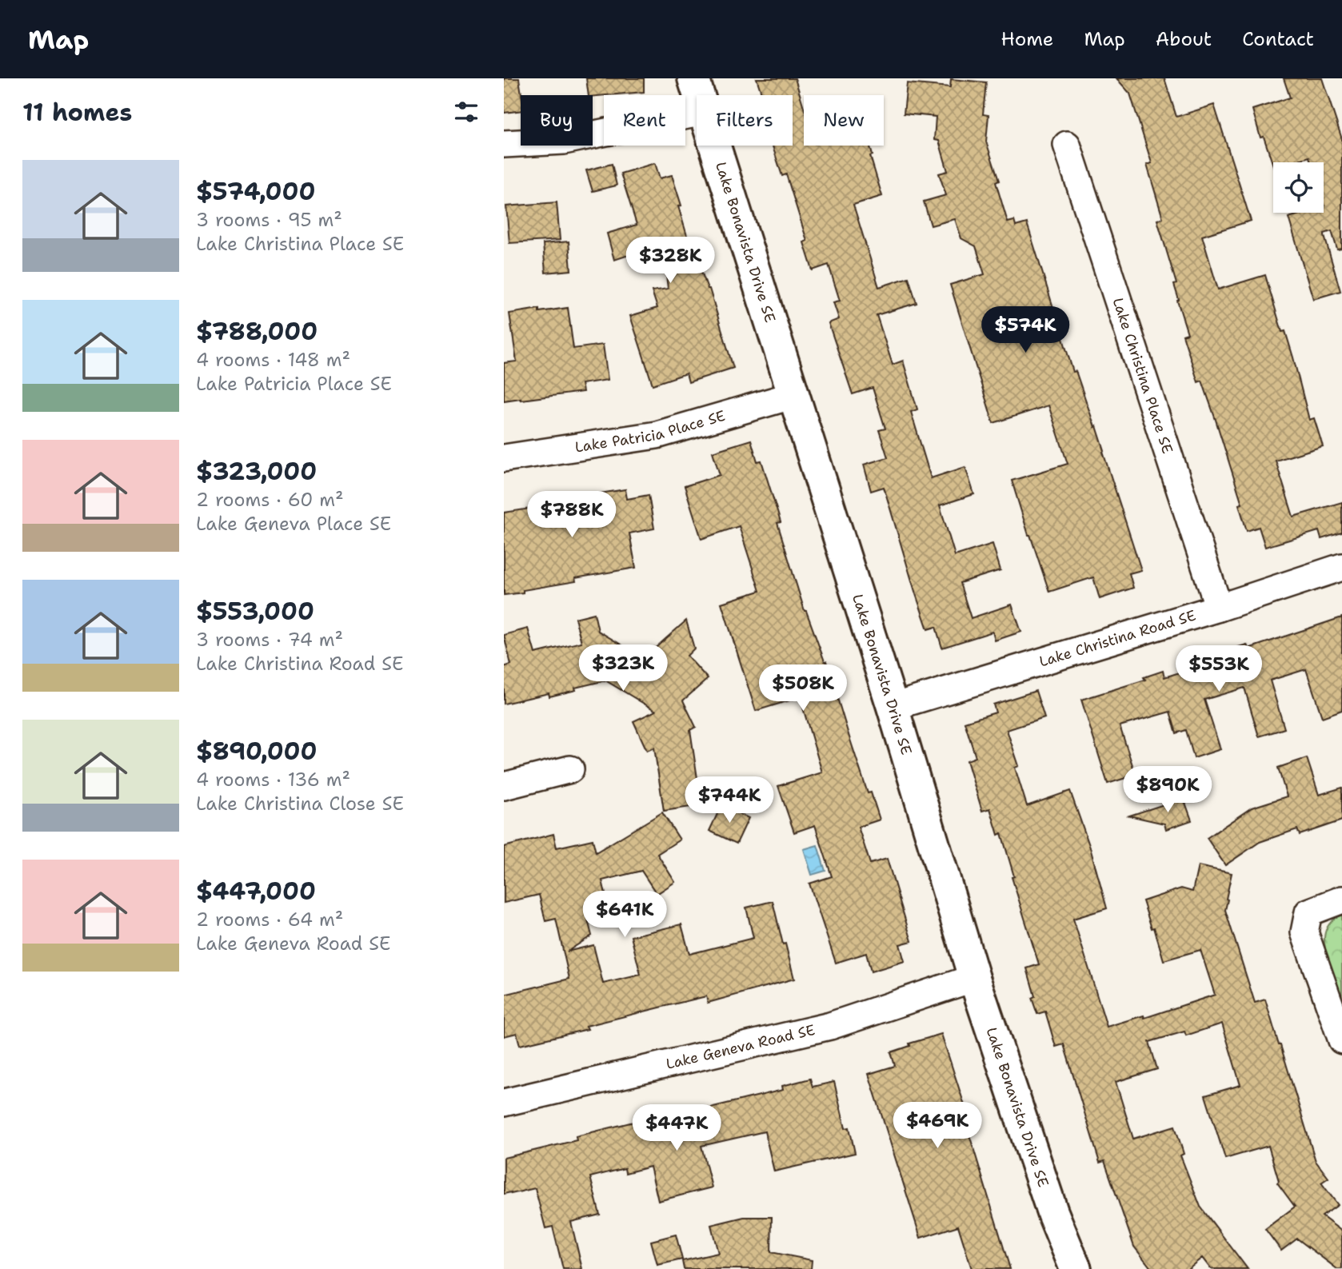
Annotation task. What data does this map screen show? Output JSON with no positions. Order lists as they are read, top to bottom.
{
  "streets": {
    "street": [
      "Lake Bonavista Drive SE",
      "Lake Christina Place SE",
      "Lake Patricia Place SE",
      "Lake Christina Road SE",
      "Lake Geneva Road SE"
    ]
  },
  "crossings": [
    ["Lake Bonavista Drive SE", "Lake Patricia Place SE"],
    ["Lake Bonavista Drive SE", "Lake Christina Road SE"],
    ["Lake Bonavista Drive SE", "Lake Geneva Road SE"],
    ["Lake Christina Place SE", "Lake Christina Road SE"]
  ],
  "page": {
    "header": "Map",
    "nav": [
      "Home",
      "Map",
      "About",
      "Contact"
    ],
    "heading": "11 homes",
    "chip": [
      "Buy",
      "Rent",
      "Filters",
      "New"
    ],
    "list": [
      {
        "name": "$574,000",
        "note": "3 rooms · 95 m² · Lake Christina Place SE"
      },
      {
        "name": "$788,000",
        "note": "4 rooms · 148 m² · Lake Patricia Place SE"
      },
      {
        "name": "$323,000",
        "note": "2 rooms · 60 m² · Lake Geneva Place SE"
      },
      {
        "name": "$553,000",
        "note": "3 rooms · 74 m² · Lake Christina Road SE"
      },
      {
        "name": "$890,000",
        "note": "4 rooms · 136 m² · Lake Christina Close SE"
      },
      {
        "name": "$447,000",
        "note": "2 rooms · 64 m² · Lake Geneva Road SE"
      }
    ],
    "price": [
      "$328K",
      "$574K",
      "$788K",
      "$323K",
      "$553K",
      "$508K",
      "$890K",
      "$744K",
      "$641K",
      "$469K",
      "$447K"
    ]
  }
}
